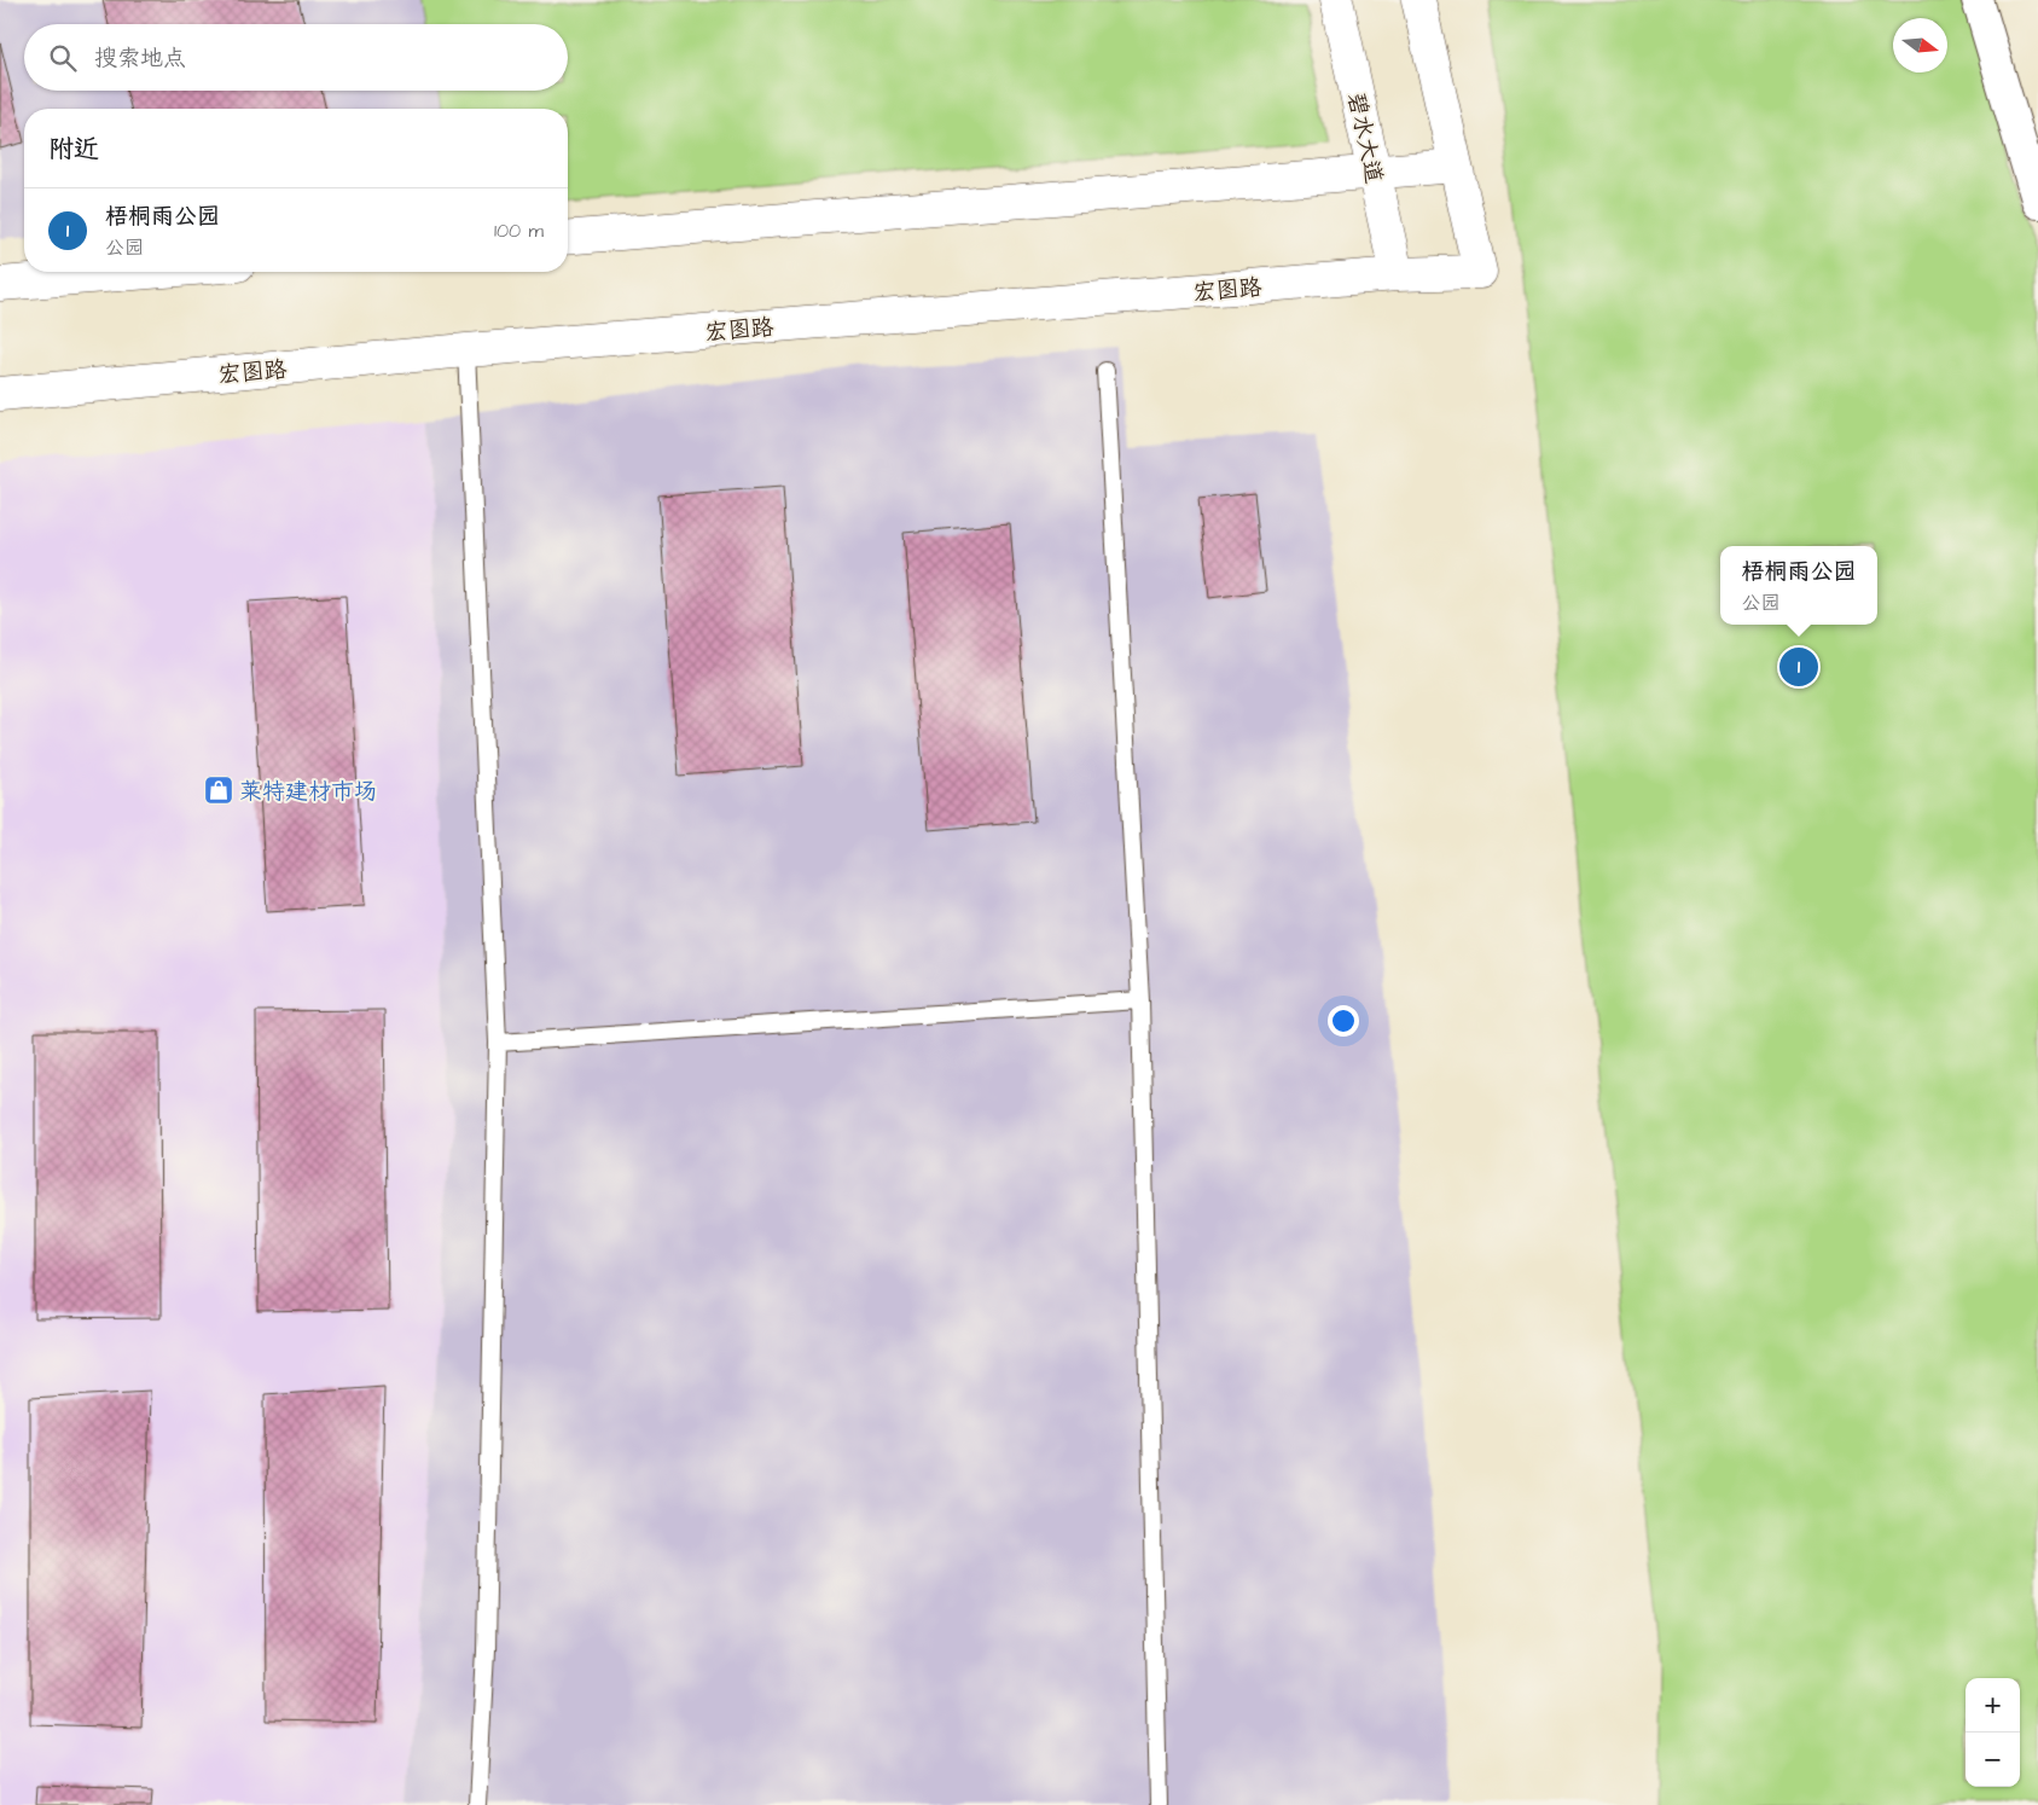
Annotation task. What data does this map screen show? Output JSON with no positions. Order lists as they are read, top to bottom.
{
  "streets": {
    "main road": ["碧水大道", "宏图路"]
  },
  "crossings": [
    ["碧水大道", "宏图路"]
  ],
  "places": {
    "shop": ["莱特建材市场"]
  },
  "north": "right",
  "page": {
    "search": "搜索地点",
    "heading": "附近",
    "list": [
      {
        "mark": "1",
        "name": "梧桐雨公园",
        "note": "公园",
        "value": "100 m"
      }
    ],
    "popup": ["梧桐雨公园", "公园"],
    "pins": "1",
    "map_buttons": ["+", "−"]
  }
}
